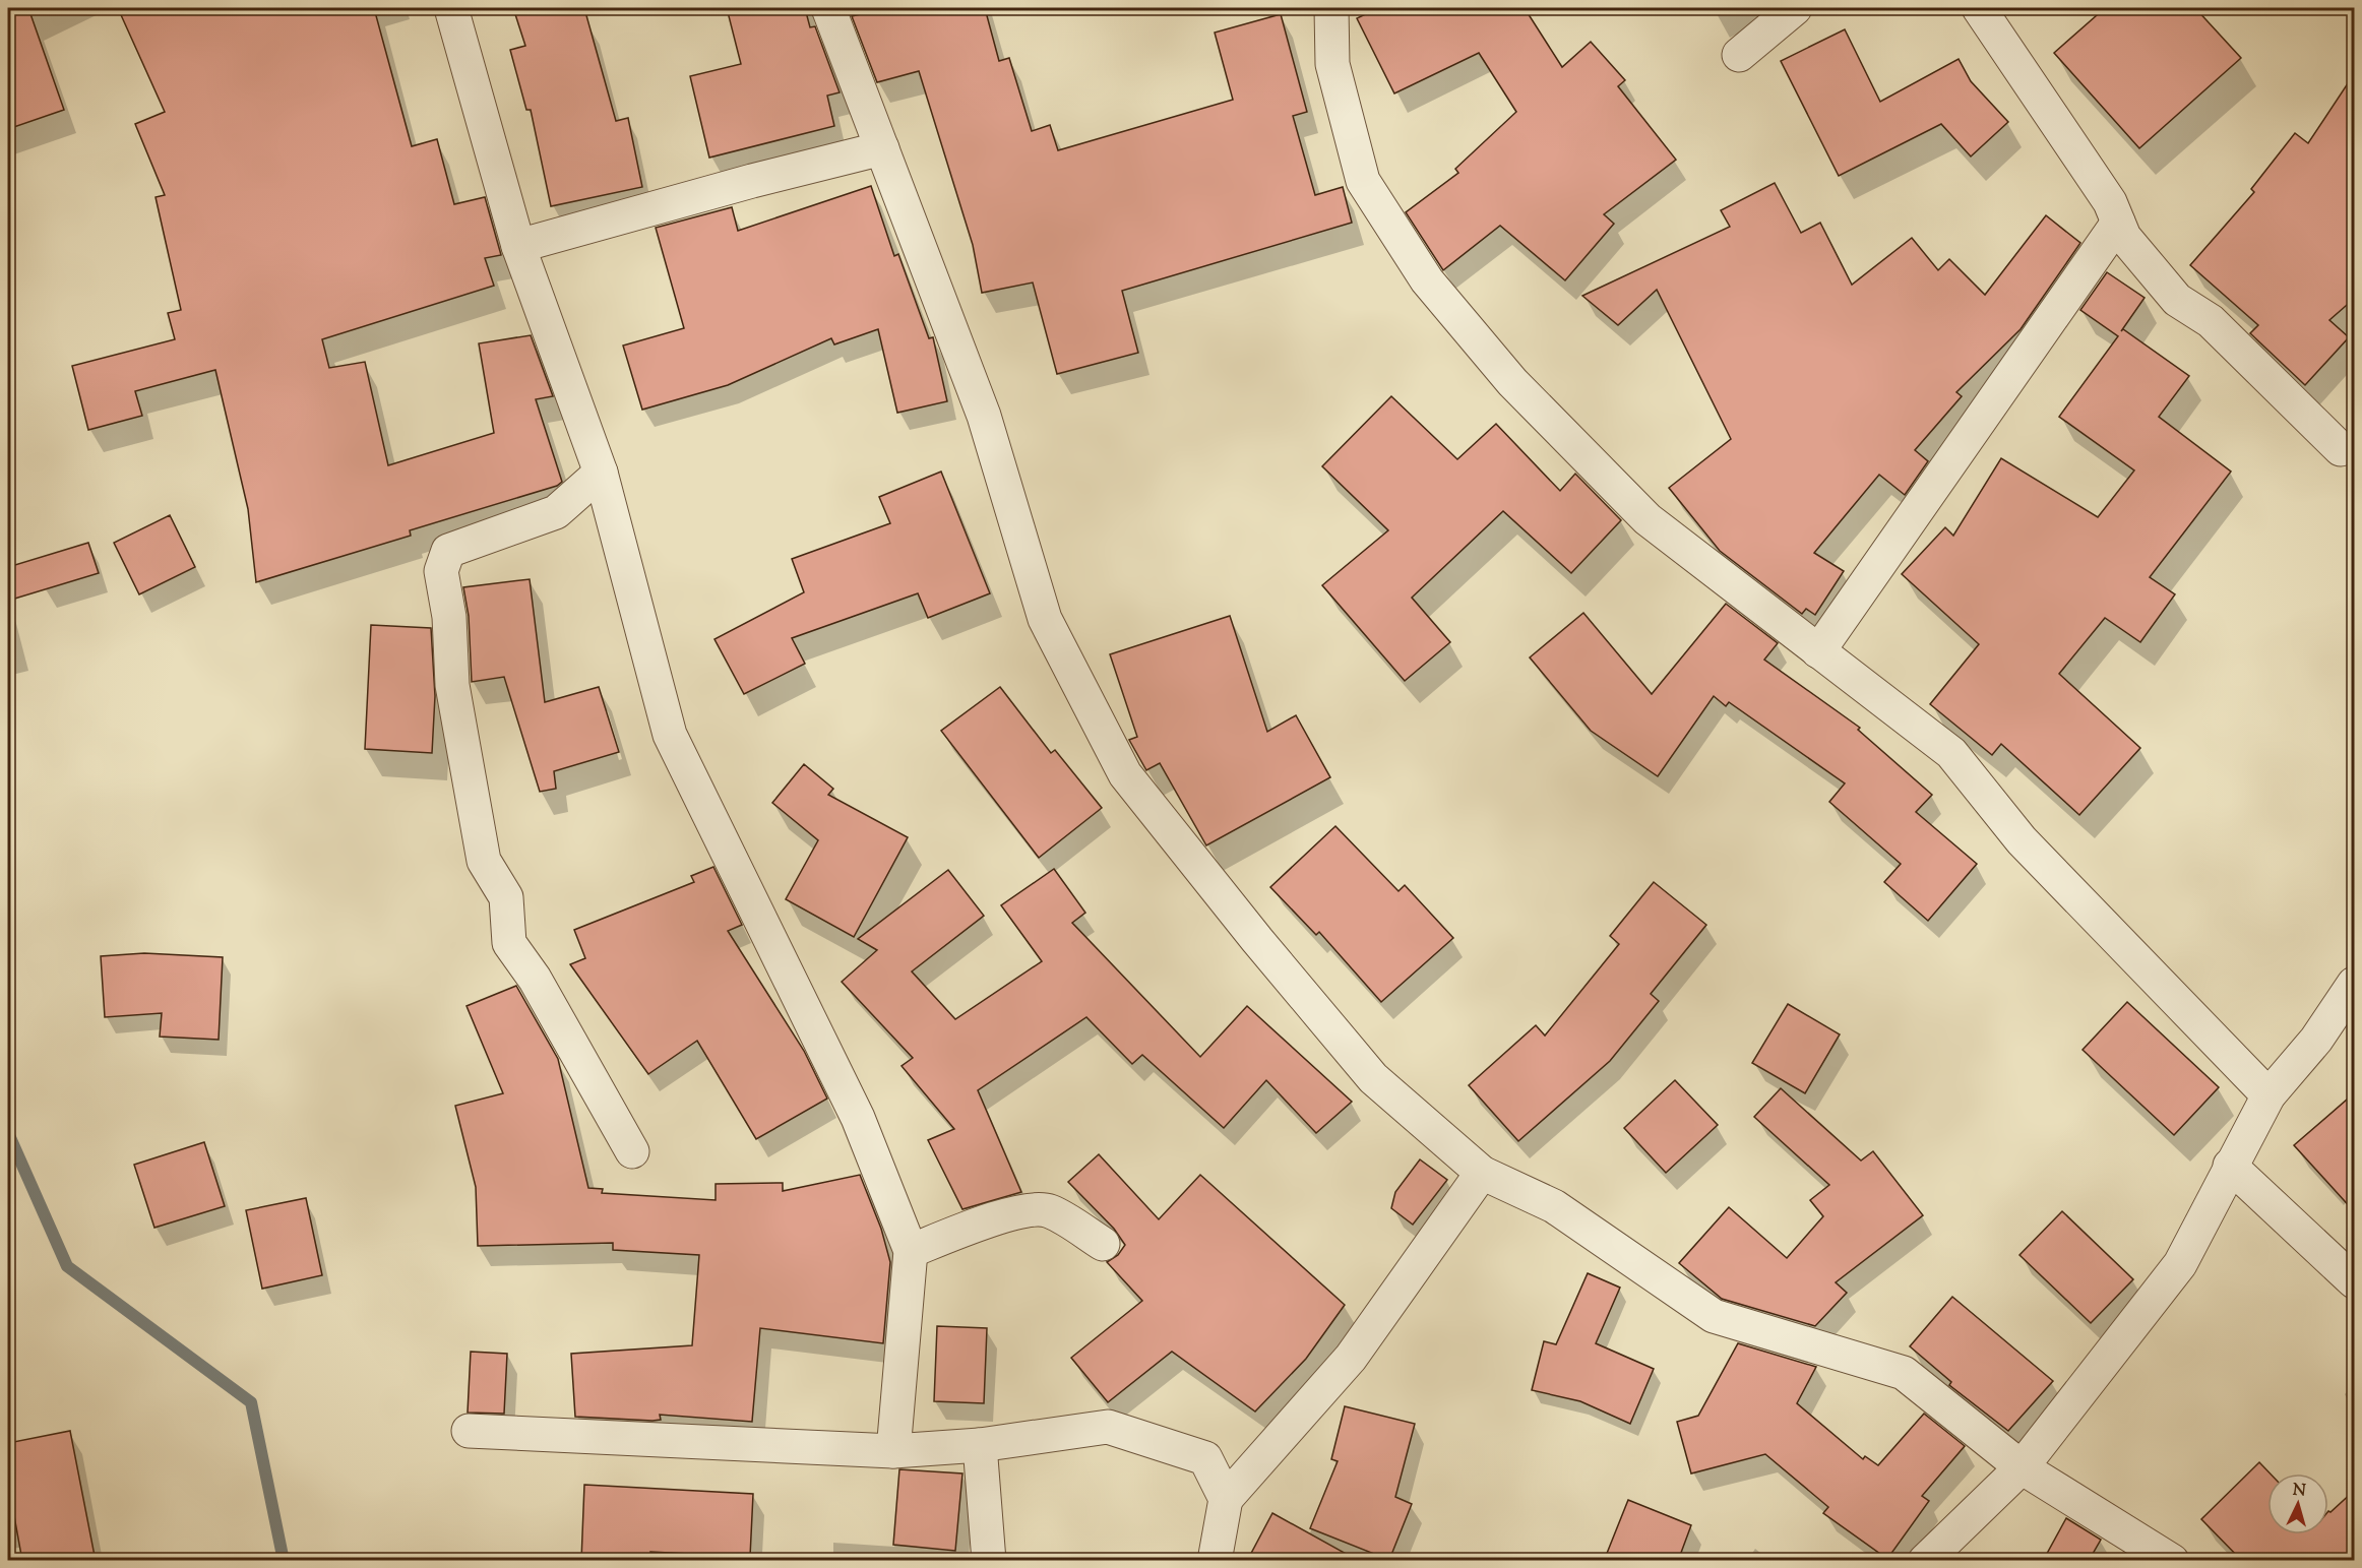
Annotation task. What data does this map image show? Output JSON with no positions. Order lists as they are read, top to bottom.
{
  "north": "top"
}
